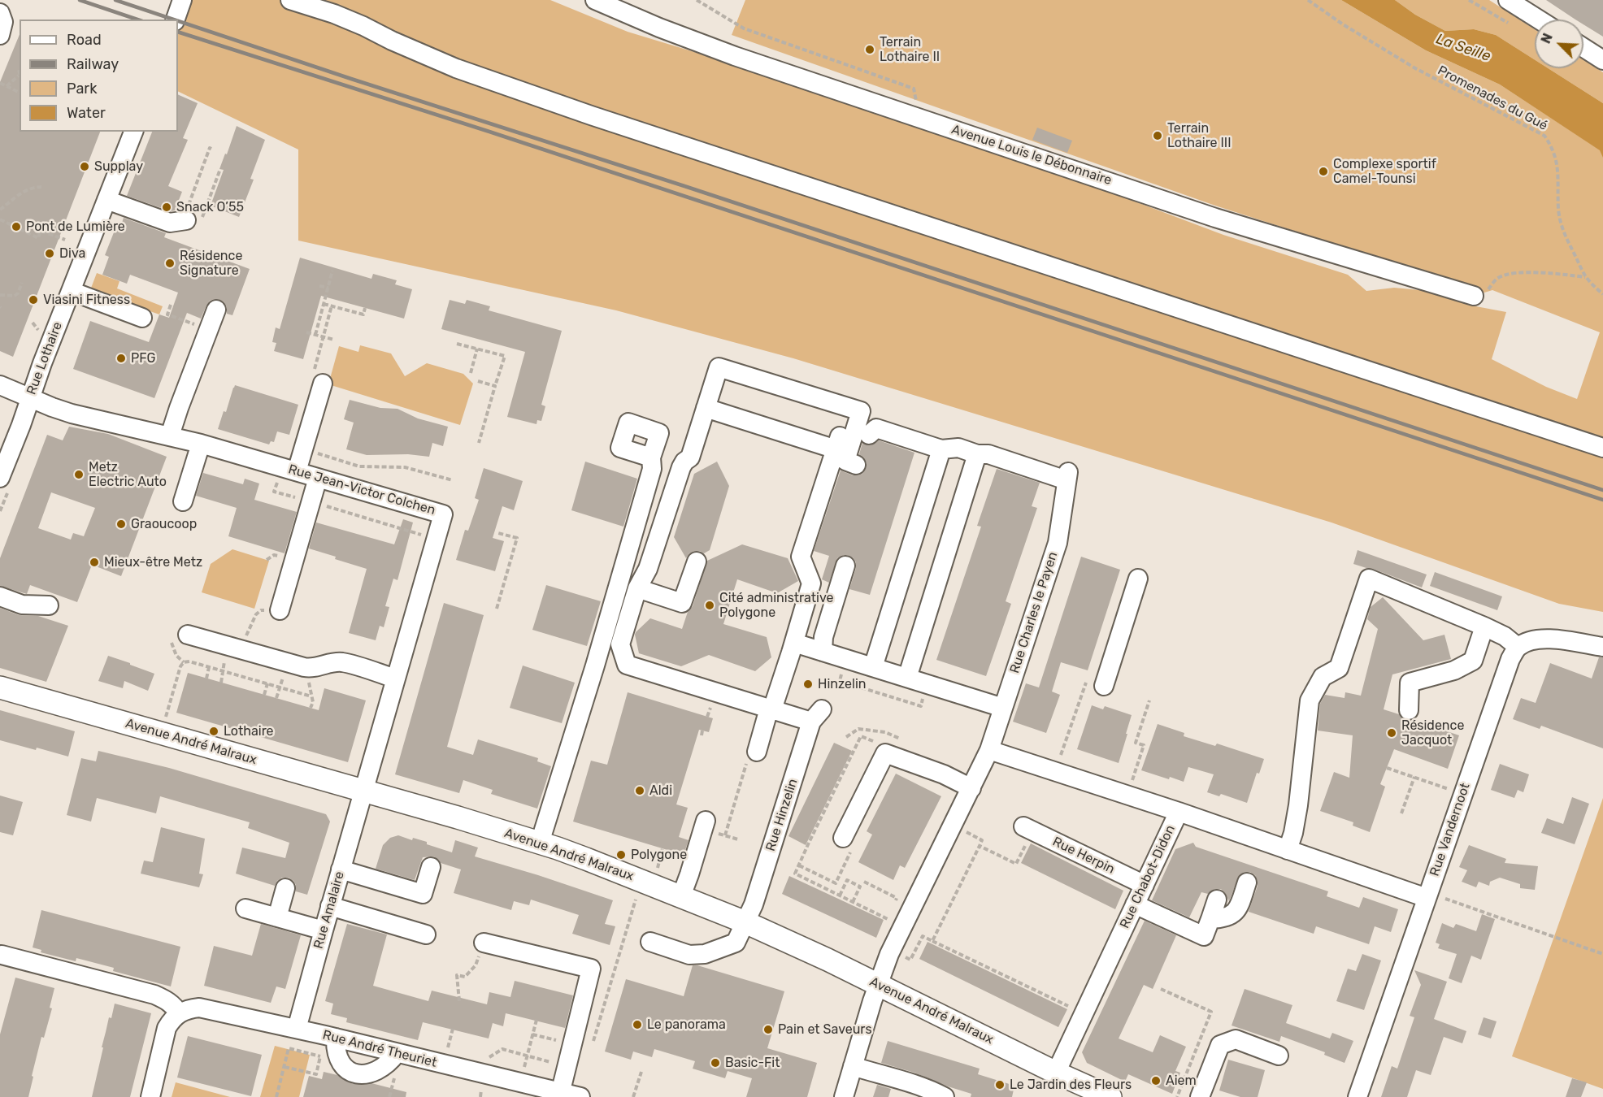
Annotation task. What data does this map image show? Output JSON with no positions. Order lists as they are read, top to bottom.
{
  "streets": {
    "main road": ["Avenue André Malraux"],
    "street": [
      "Avenue Louis le Débonnaire",
      "Rue Lothaire",
      "Rue Jean-Victor Colchen",
      "Rue Charles le Payen",
      "Rue Hinzelin",
      "Rue Vandernoot",
      "Rue Herpin",
      "Rue Chabot-Didon",
      "Rue Amalaire",
      "Rue André Theuriet"
    ],
    "path": ["Promenades du Gué"]
  },
  "crossings": [
    ["Rue Lothaire", "Rue Jean-Victor Colchen"],
    ["Rue Jean-Victor Colchen", "Avenue André Malraux"],
    ["Rue Jean-Victor Colchen", "Rue Amalaire"],
    ["Rue Charles le Payen", "Avenue André Malraux"],
    ["Avenue André Malraux", "Rue Hinzelin"],
    ["Avenue André Malraux", "Rue Chabot-Didon"],
    ["Avenue André Malraux", "Rue Amalaire"],
    ["Rue Vandernoot", "Rue Chabot-Didon"],
    ["Rue Herpin", "Rue Chabot-Didon"],
    ["Rue Amalaire", "Rue André Theuriet"]
  ],
  "water": ["La Seille"],
  "places": [
    "Terrain Lothaire II",
    "Terrain Lothaire III",
    "Supplay",
    "Complexe sportif Camel-Tounsi",
    "Snack O’55",
    "Pont de Lumière",
    "Diva",
    "Résidence Signature",
    "Viasini Fitness",
    "PFG",
    "Metz Electric Auto",
    "Graoucoop",
    "Mieux-être Metz",
    "Cité administrative Polygone",
    "Hinzelin",
    "Lothaire",
    "Résidence Jacquot",
    "Aldi",
    "Polygone",
    "Le panorama",
    "Pain et Saveurs",
    "Basic-Fit",
    "Aiem",
    "Le Jardin des Fleurs"
  ],
  "legend": [
    "Road",
    "Railway",
    "Park",
    "Water"
  ],
  "north": "top left"
}
